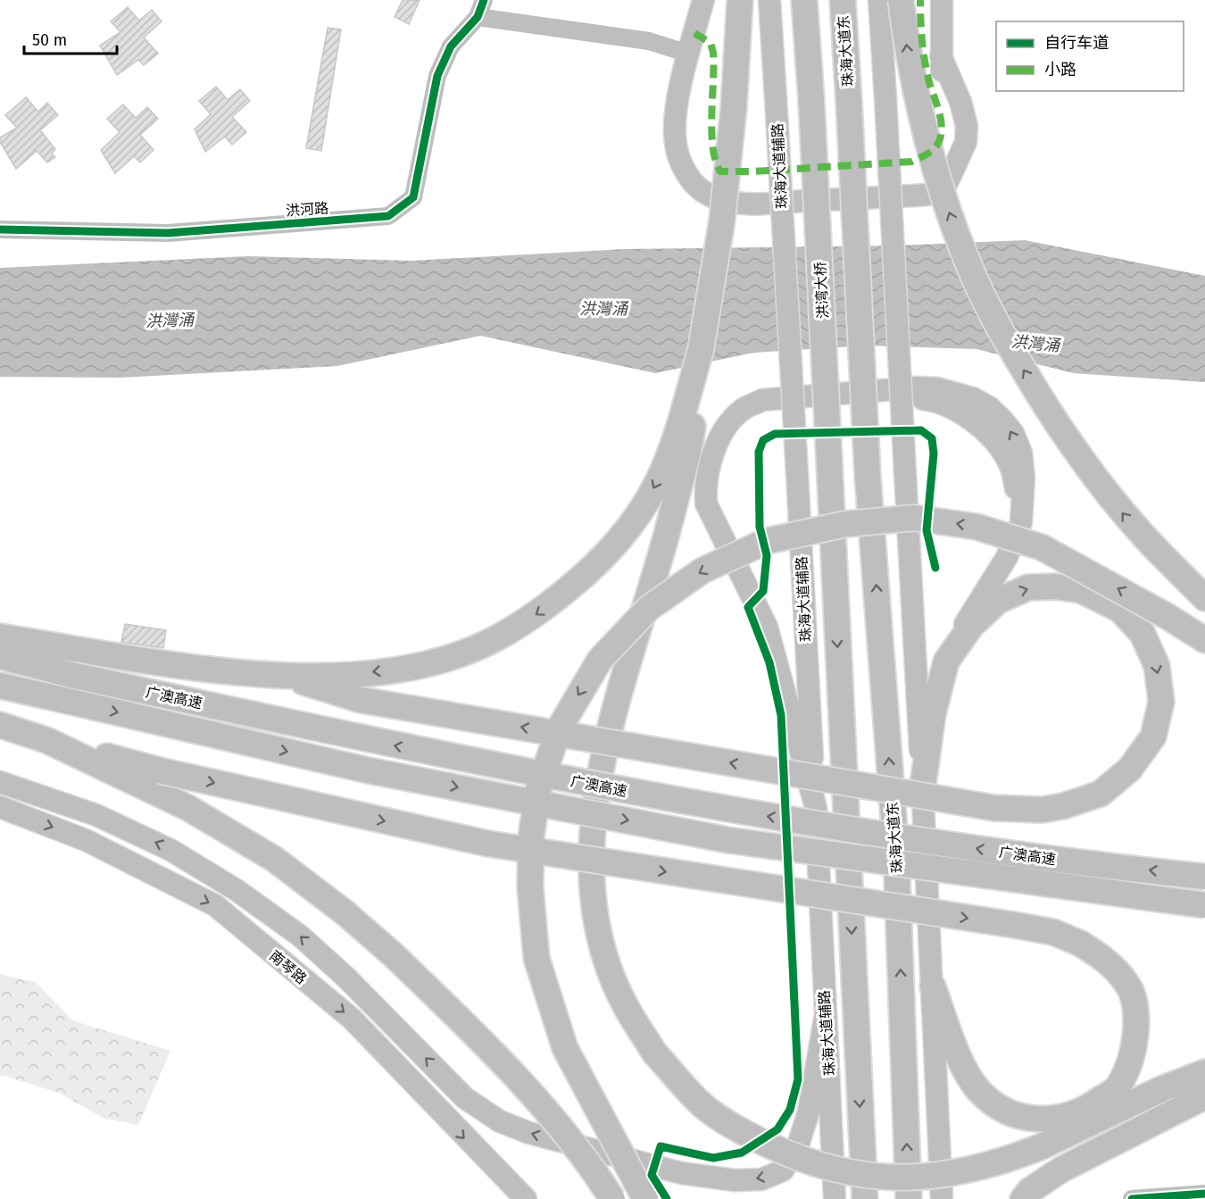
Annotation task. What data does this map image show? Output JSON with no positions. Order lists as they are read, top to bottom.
{
  "streets": {
    "highway": ["珠海大道东", "洪湾大桥", "广澳高速"],
    "main road": ["珠海大道辅路", "南琴路"],
    "street": ["洪河路"]
  },
  "crossings": [
    ["珠海大道辅路", "南琴路"]
  ],
  "water": ["洪灣涌"],
  "legend": ["自行车道", "小路"],
  "scale_bar": "50 m"
}
